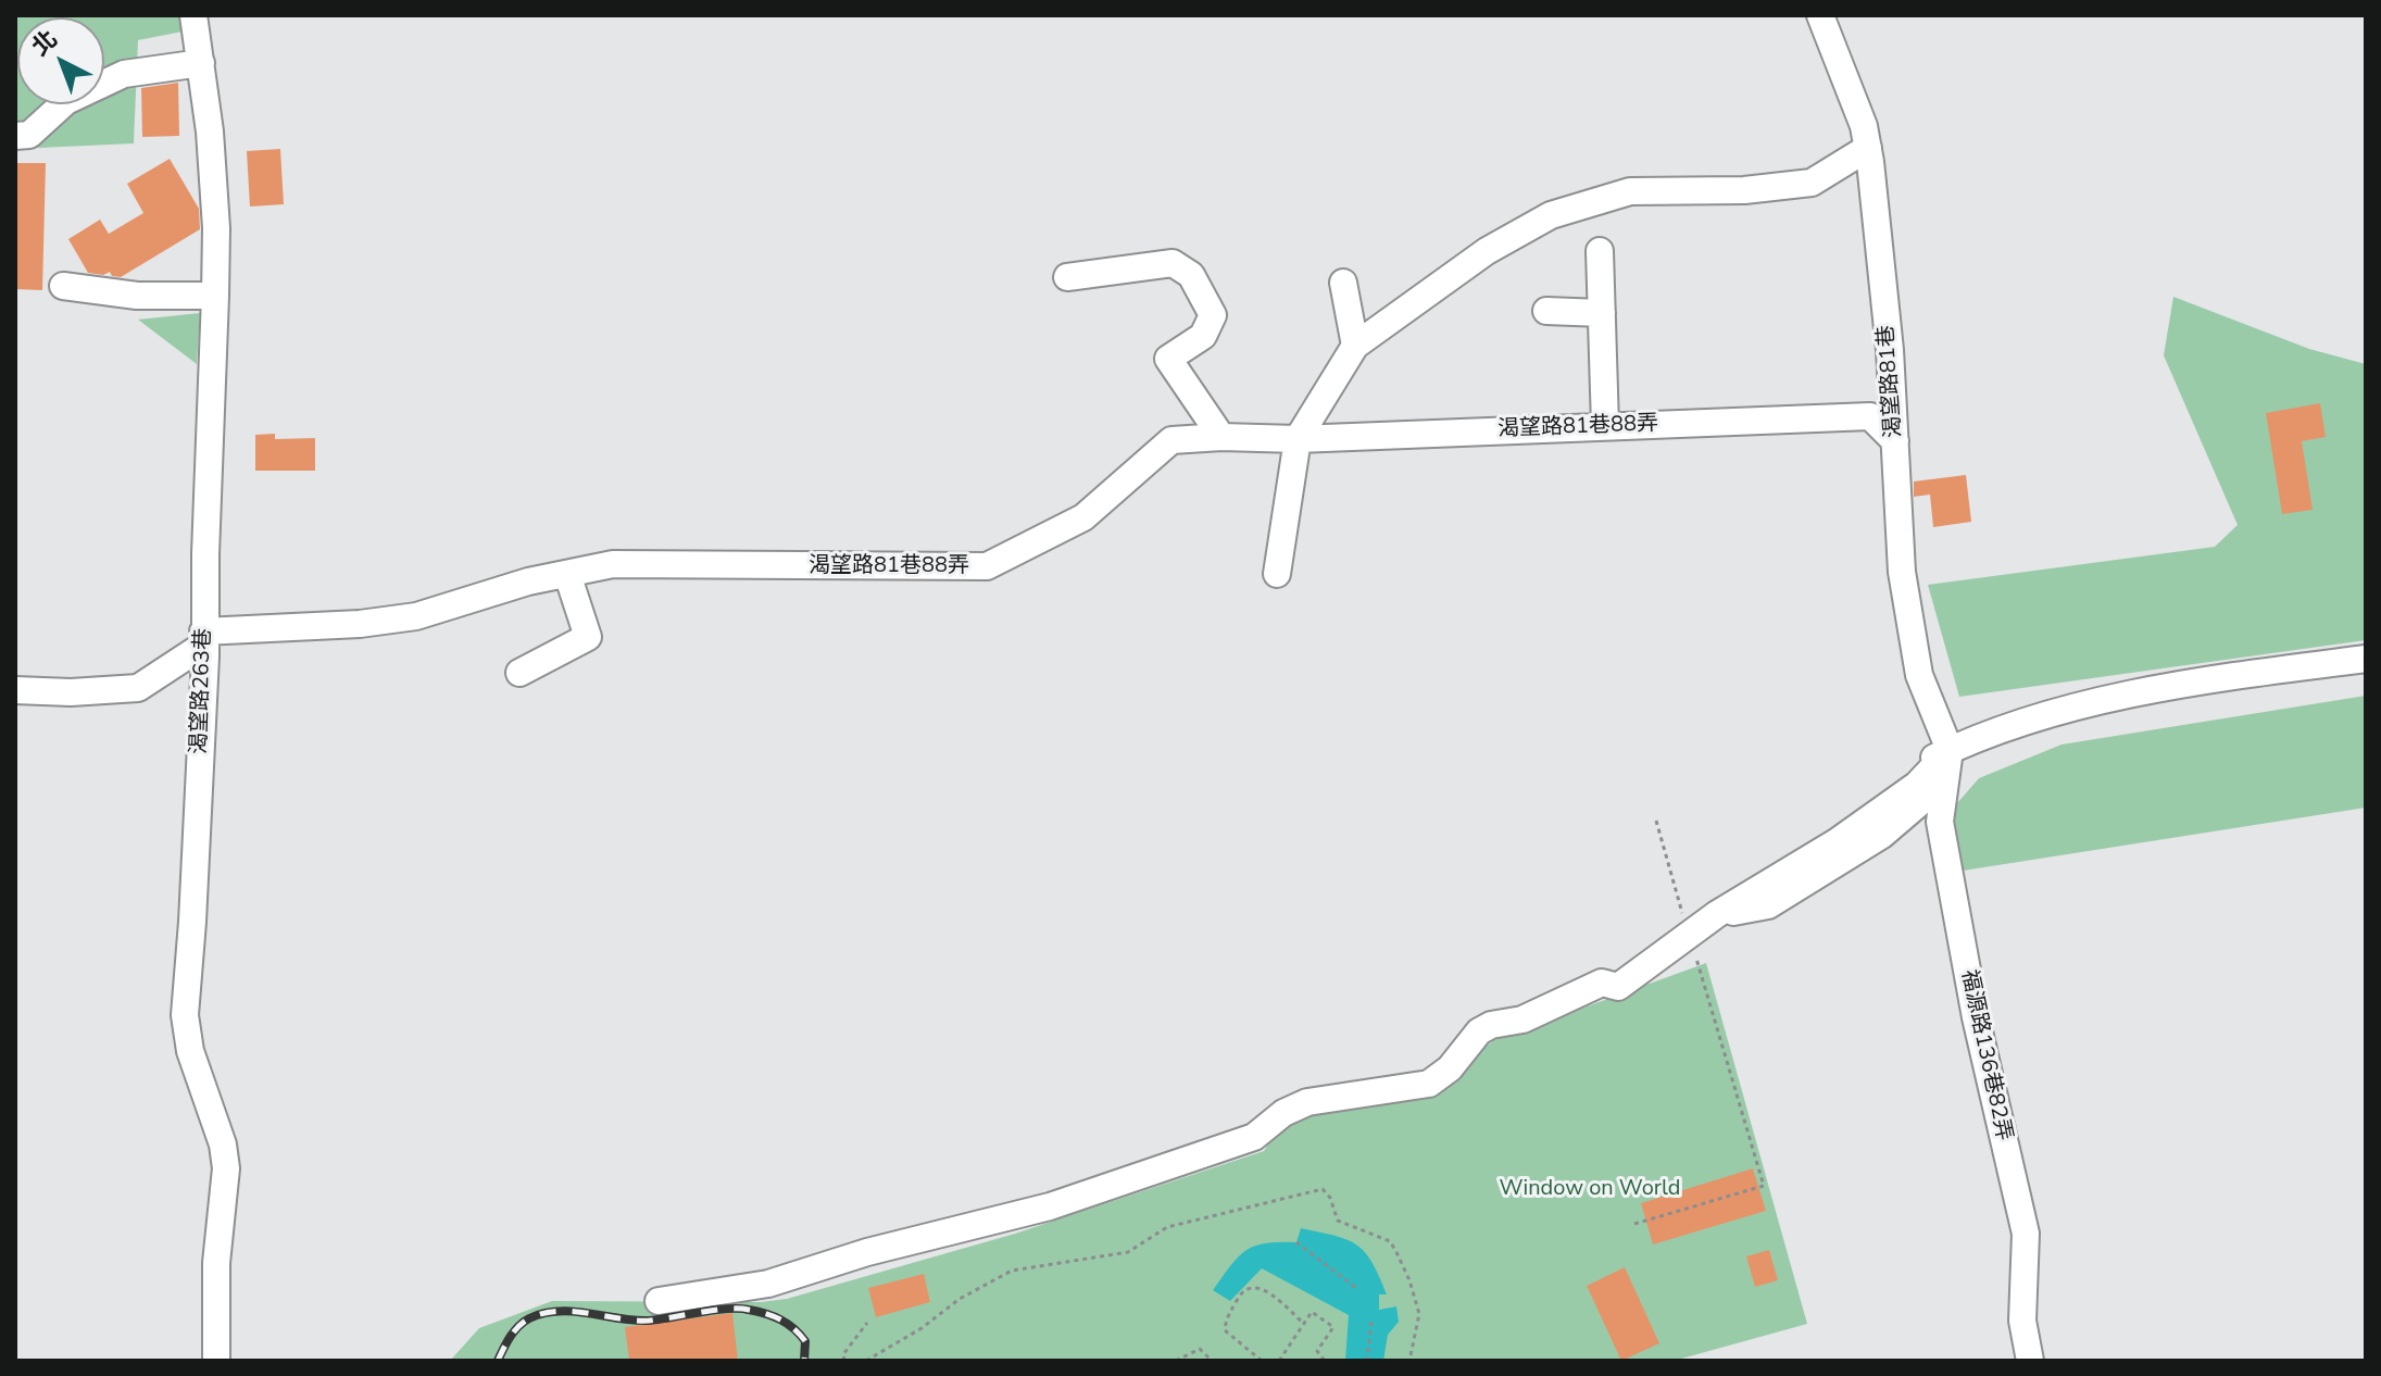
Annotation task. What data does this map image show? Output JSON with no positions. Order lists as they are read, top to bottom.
{
  "streets": {
    "street": [
      "渴望路81巷",
      "渴望路81巷88弄",
      "渴望路263巷",
      "福源路136巷82弄"
    ]
  },
  "crossings": [
    ["渴望路81巷", "渴望路81巷88弄"],
    ["渴望路81巷", "福源路136巷82弄"],
    ["渴望路81巷88弄", "渴望路263巷"]
  ],
  "parks": ["Window on World"],
  "north": "top left"
}
